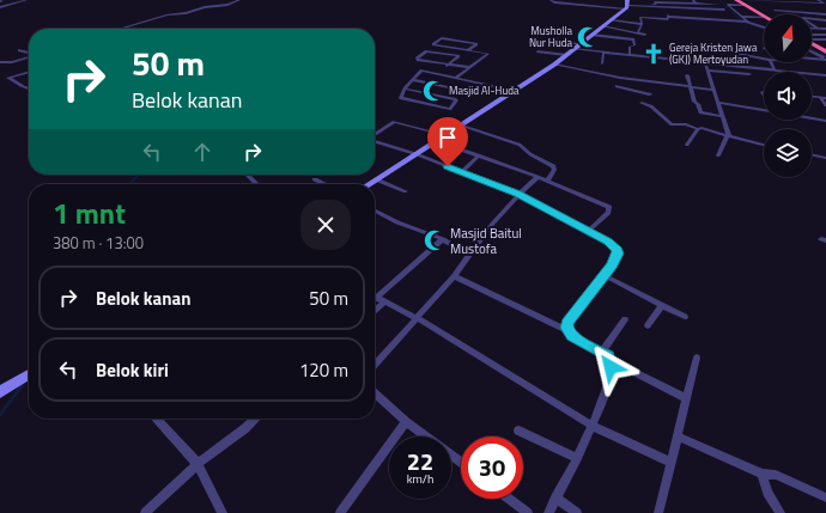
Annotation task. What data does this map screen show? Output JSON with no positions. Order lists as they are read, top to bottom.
{
  "places": {
    "mosque": ["Musholla Nur Huda", "Masjid Al-Huda", "Masjid Baitul Mustofa"],
    "church": ["Gereja Kristen Jawa (GKJ) Mertoyudan"]
  },
  "north": "top",
  "page": {
    "turn": ["50 m", "Belok kanan"],
    "heading": ["1 mnt", "380 m · 13:00"],
    "list": [
      {
        "name": "Belok kanan",
        "value": "50 m"
      },
      {
        "name": "Belok kiri",
        "value": "120 m"
      }
    ],
    "speed": "22 km/h",
    "limit": "30"
  }
}
